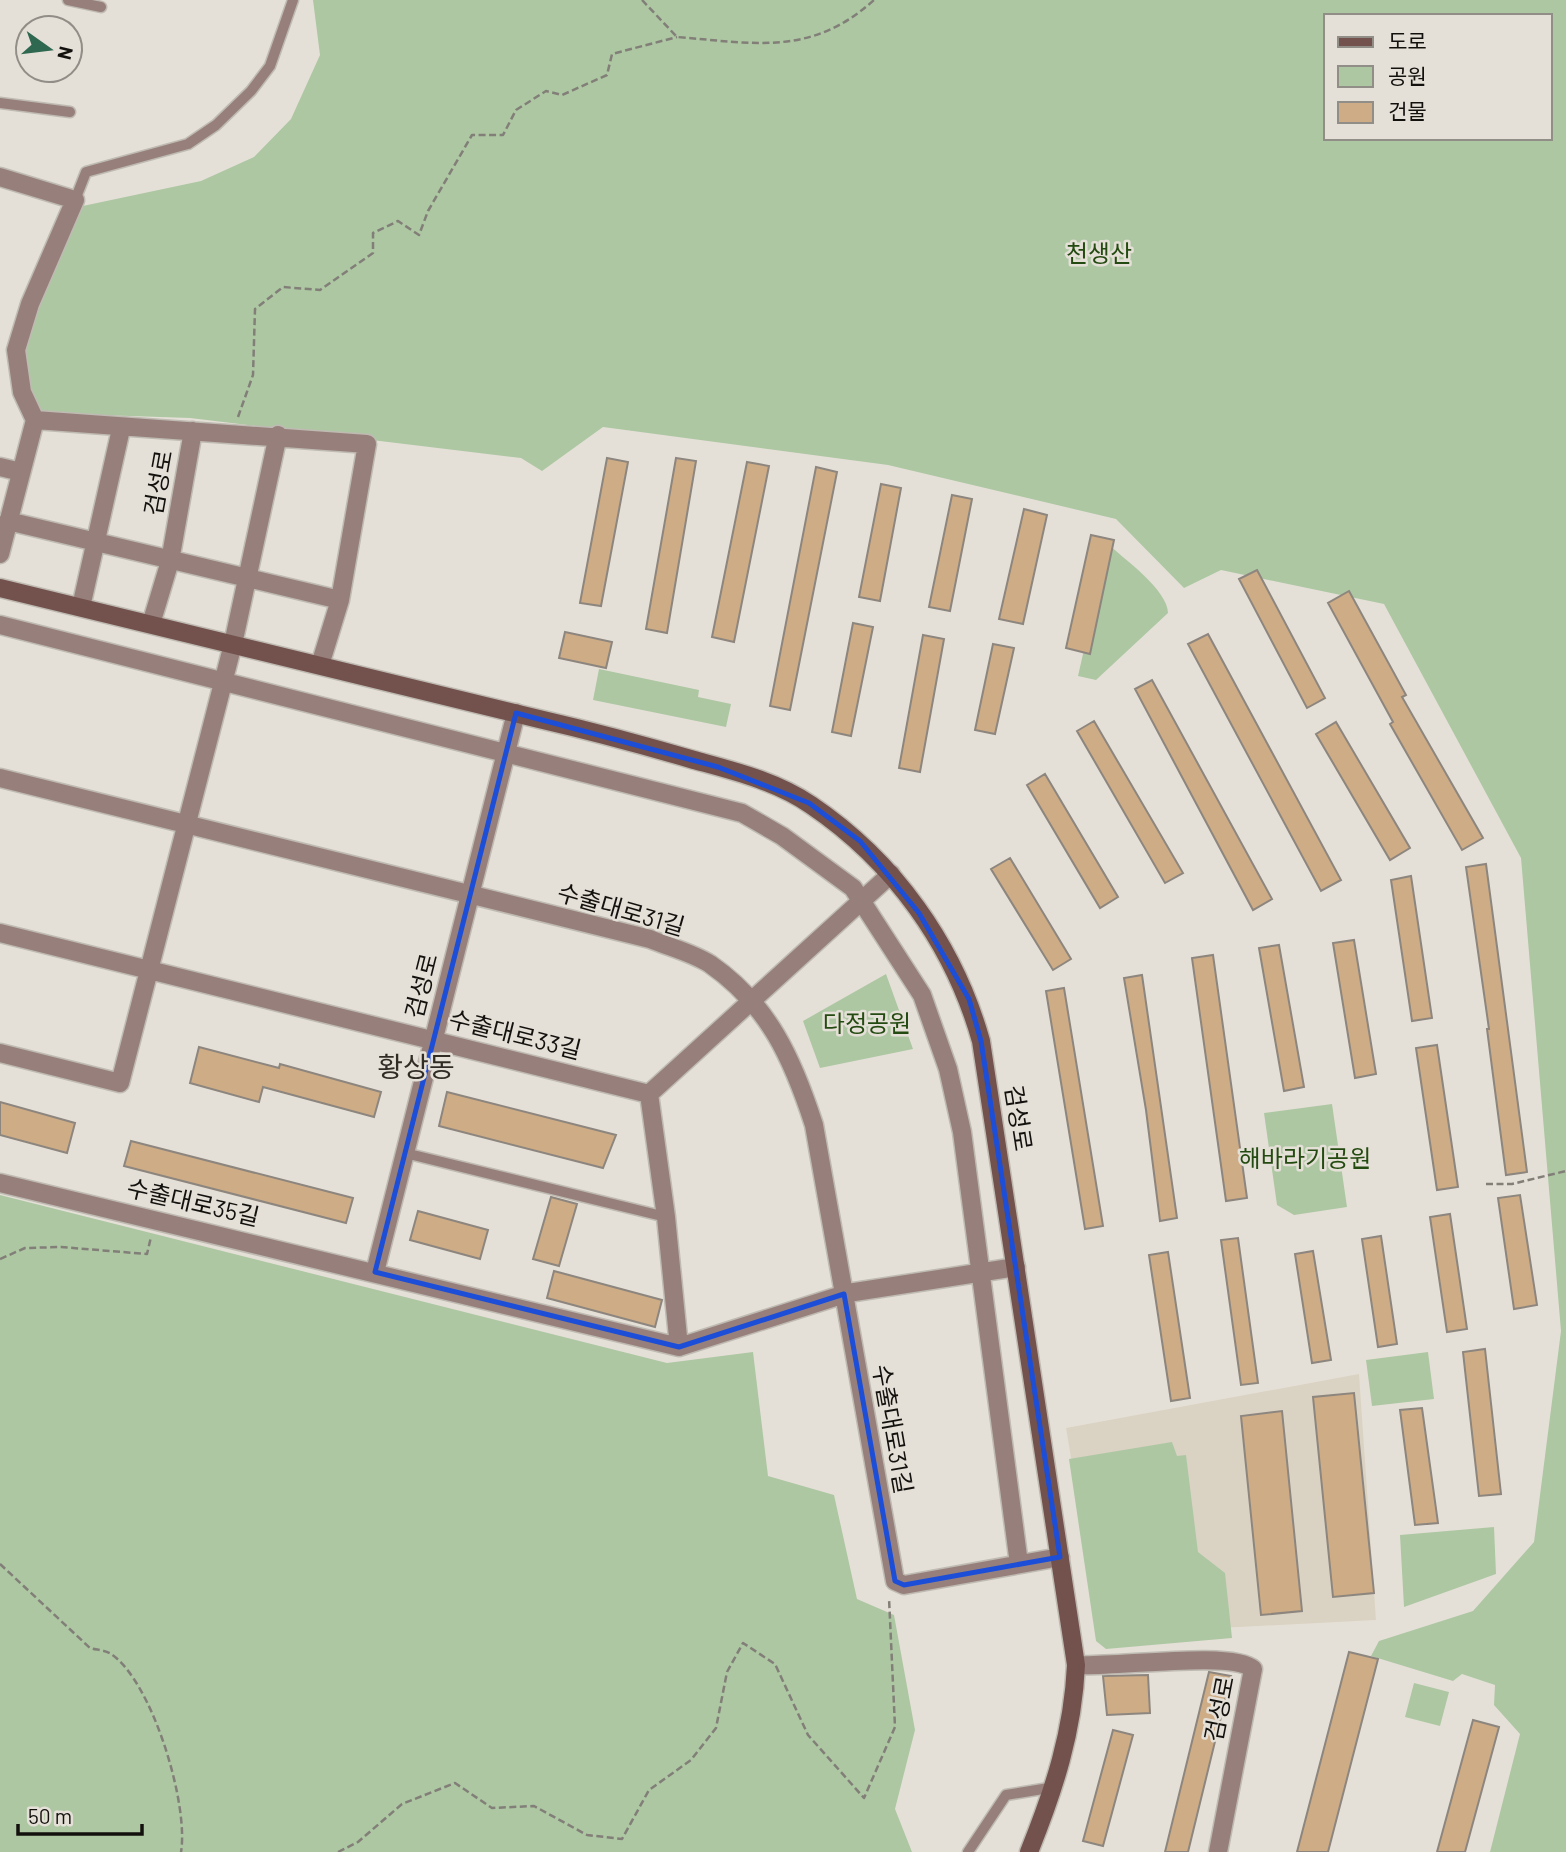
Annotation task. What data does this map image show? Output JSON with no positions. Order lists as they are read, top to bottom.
{
  "streets": {
    "street": [
      "검성로",
      "수출대로31길",
      "수출대로33길",
      "수출대로35길"
    ]
  },
  "crossings": [
    ["검성로", "수출대로31길"],
    ["검성로", "수출대로33길"],
    ["검성로", "수출대로35길"]
  ],
  "districts": ["황상동"],
  "parks": ["천생산", "다정공원", "해바라기공원"],
  "legend": ["도로", "공원", "건물"],
  "scale_bar": "50 m",
  "north": "right"
}
